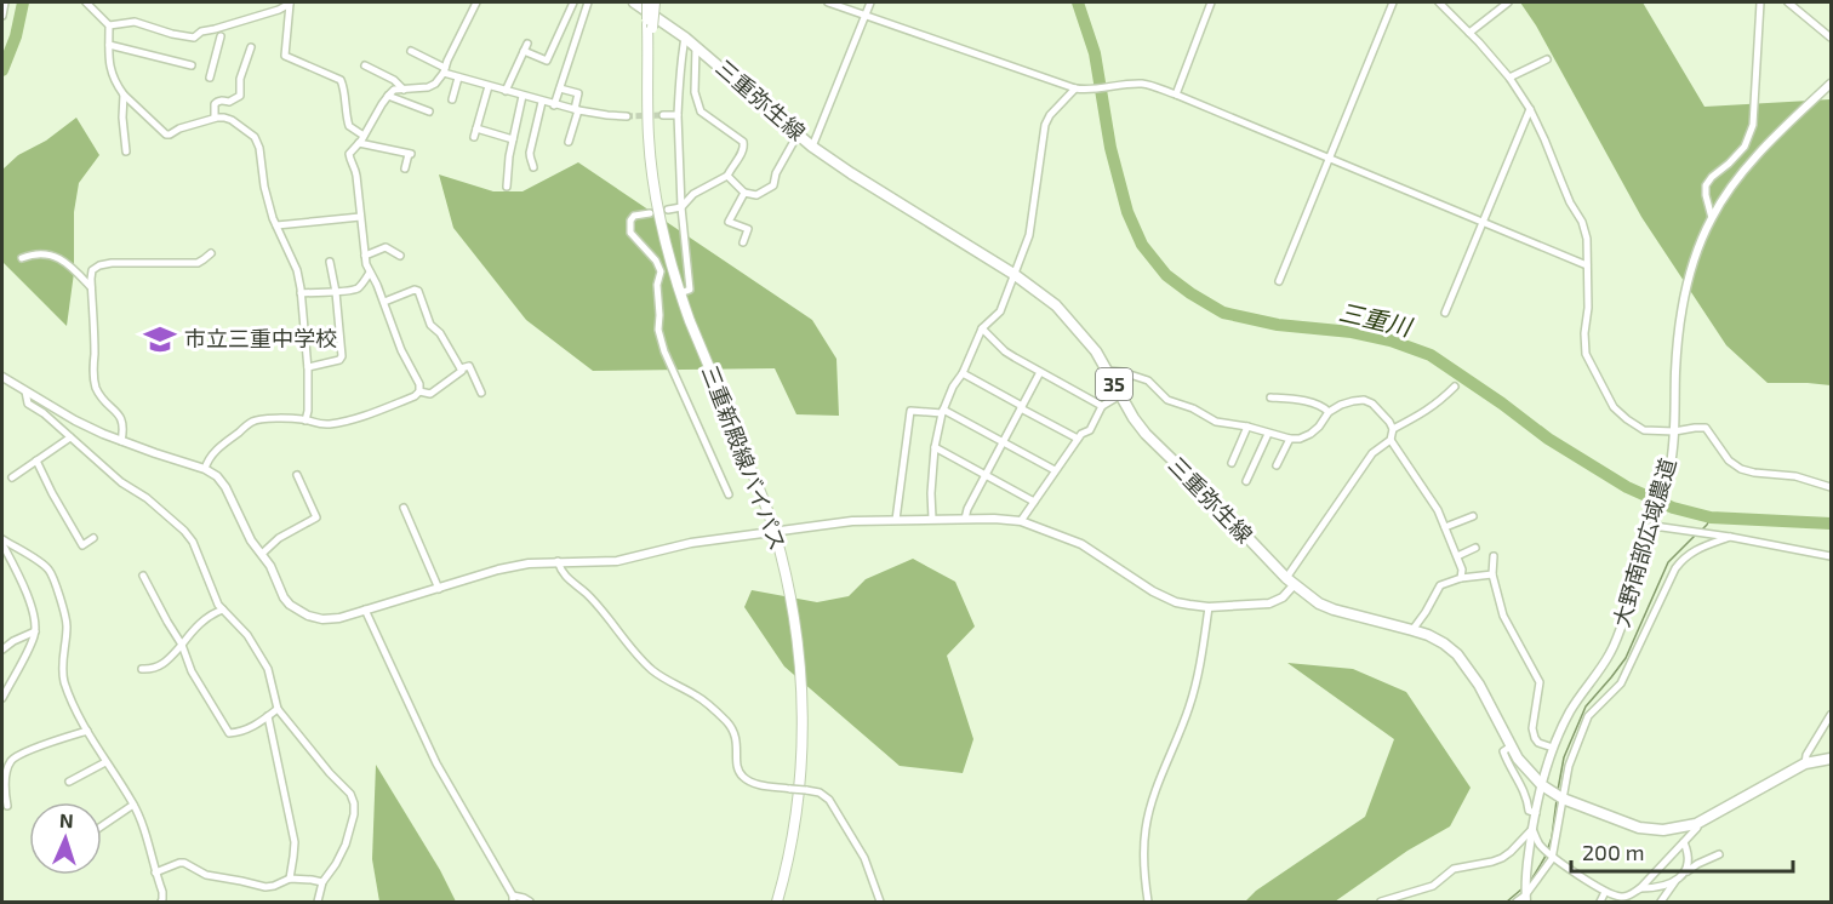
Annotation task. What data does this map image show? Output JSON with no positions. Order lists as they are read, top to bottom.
{
  "streets": {
    "main road": ["三重弥生線", "35", "三重新殿線バイパス"],
    "street": ["大野南部広域農道"]
  },
  "crossings": [
    ["三重弥生線", "大野南部広域農道"]
  ],
  "water": ["三重川"],
  "places": {
    "school or university": ["市立三重中学校"]
  },
  "scale_bar": "200 m",
  "north": "top"
}
